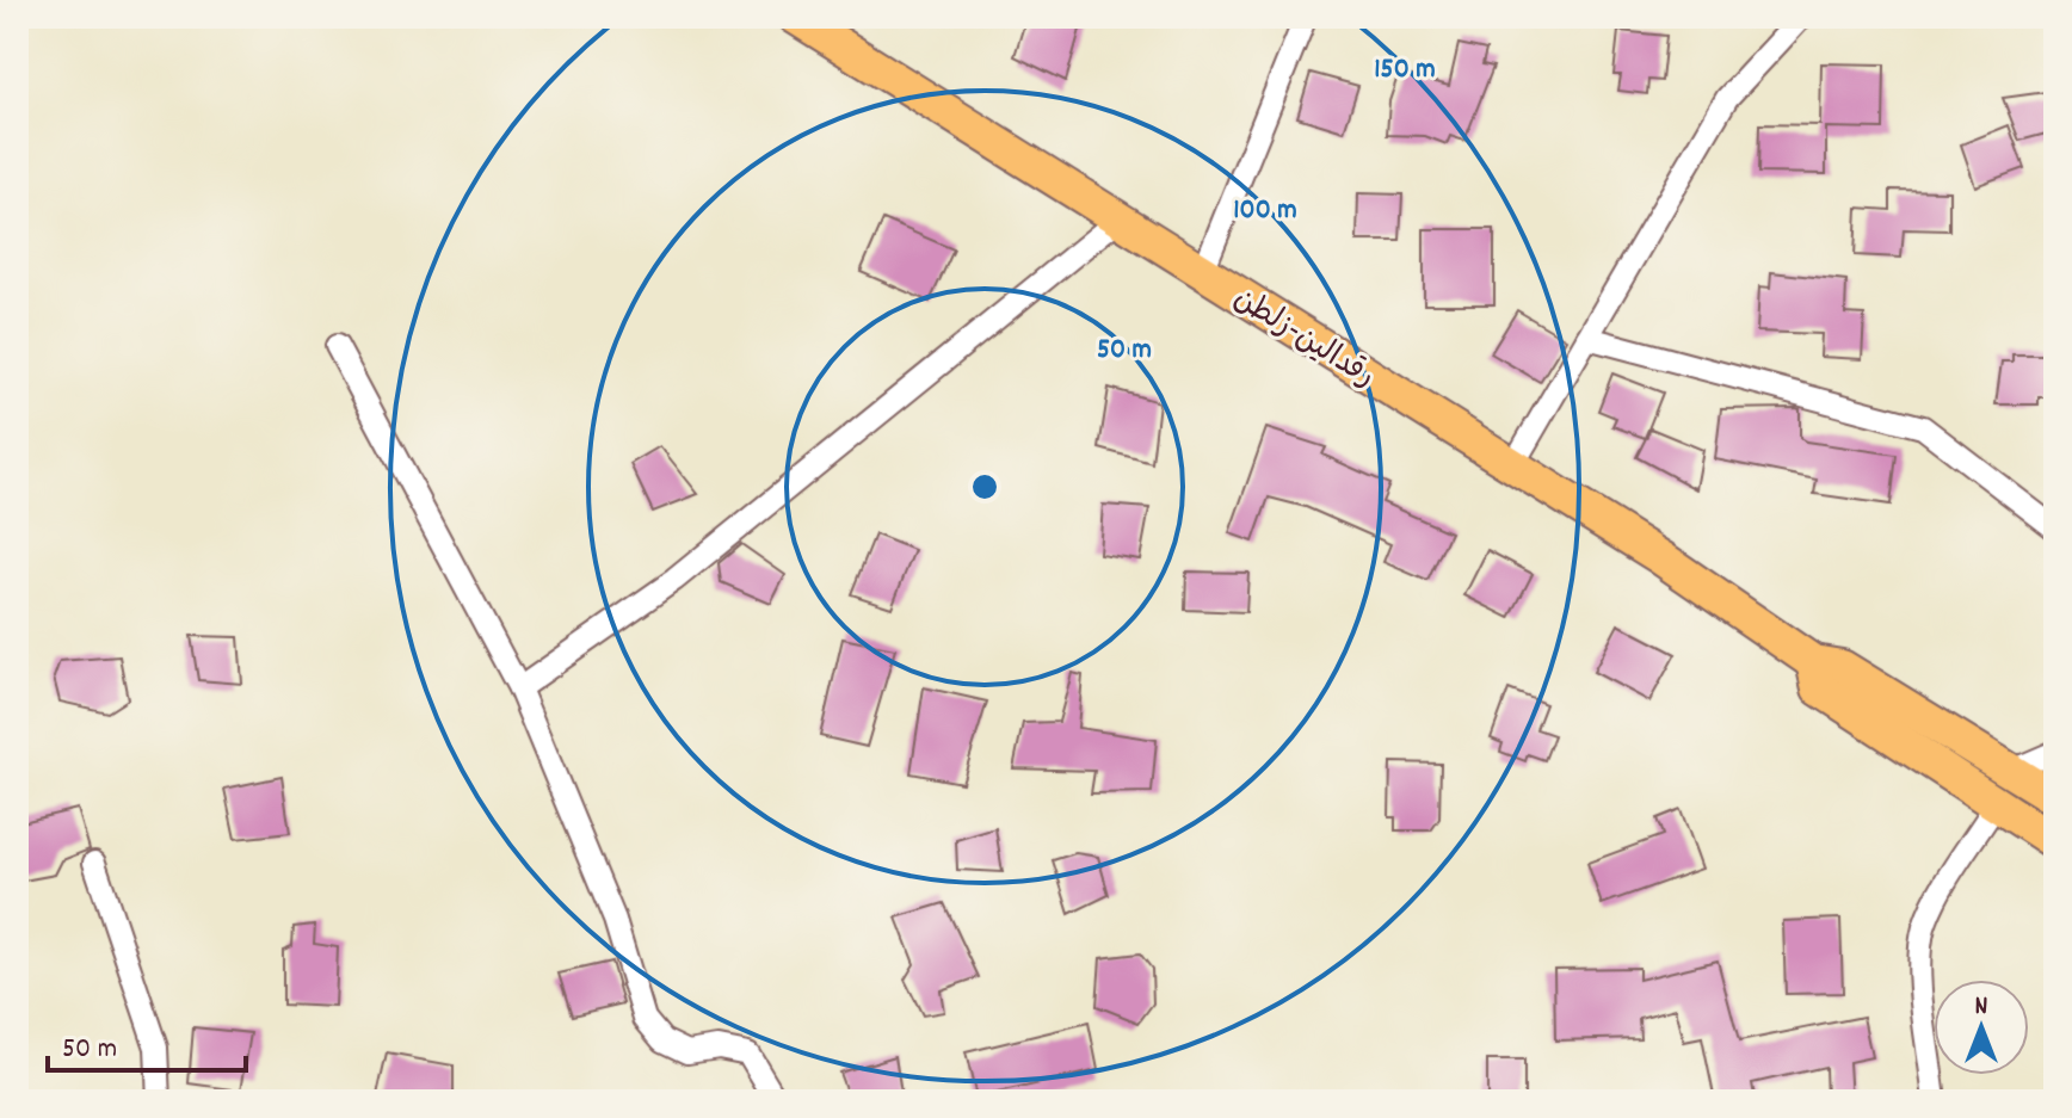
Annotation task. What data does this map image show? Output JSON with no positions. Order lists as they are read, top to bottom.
{
  "streets": {
    "main road": ["رقدالين-زلطن"]
  },
  "scale_bar": "50 m",
  "north": "top",
  "rings": ["150 m", "100 m", "50 m"]
}
